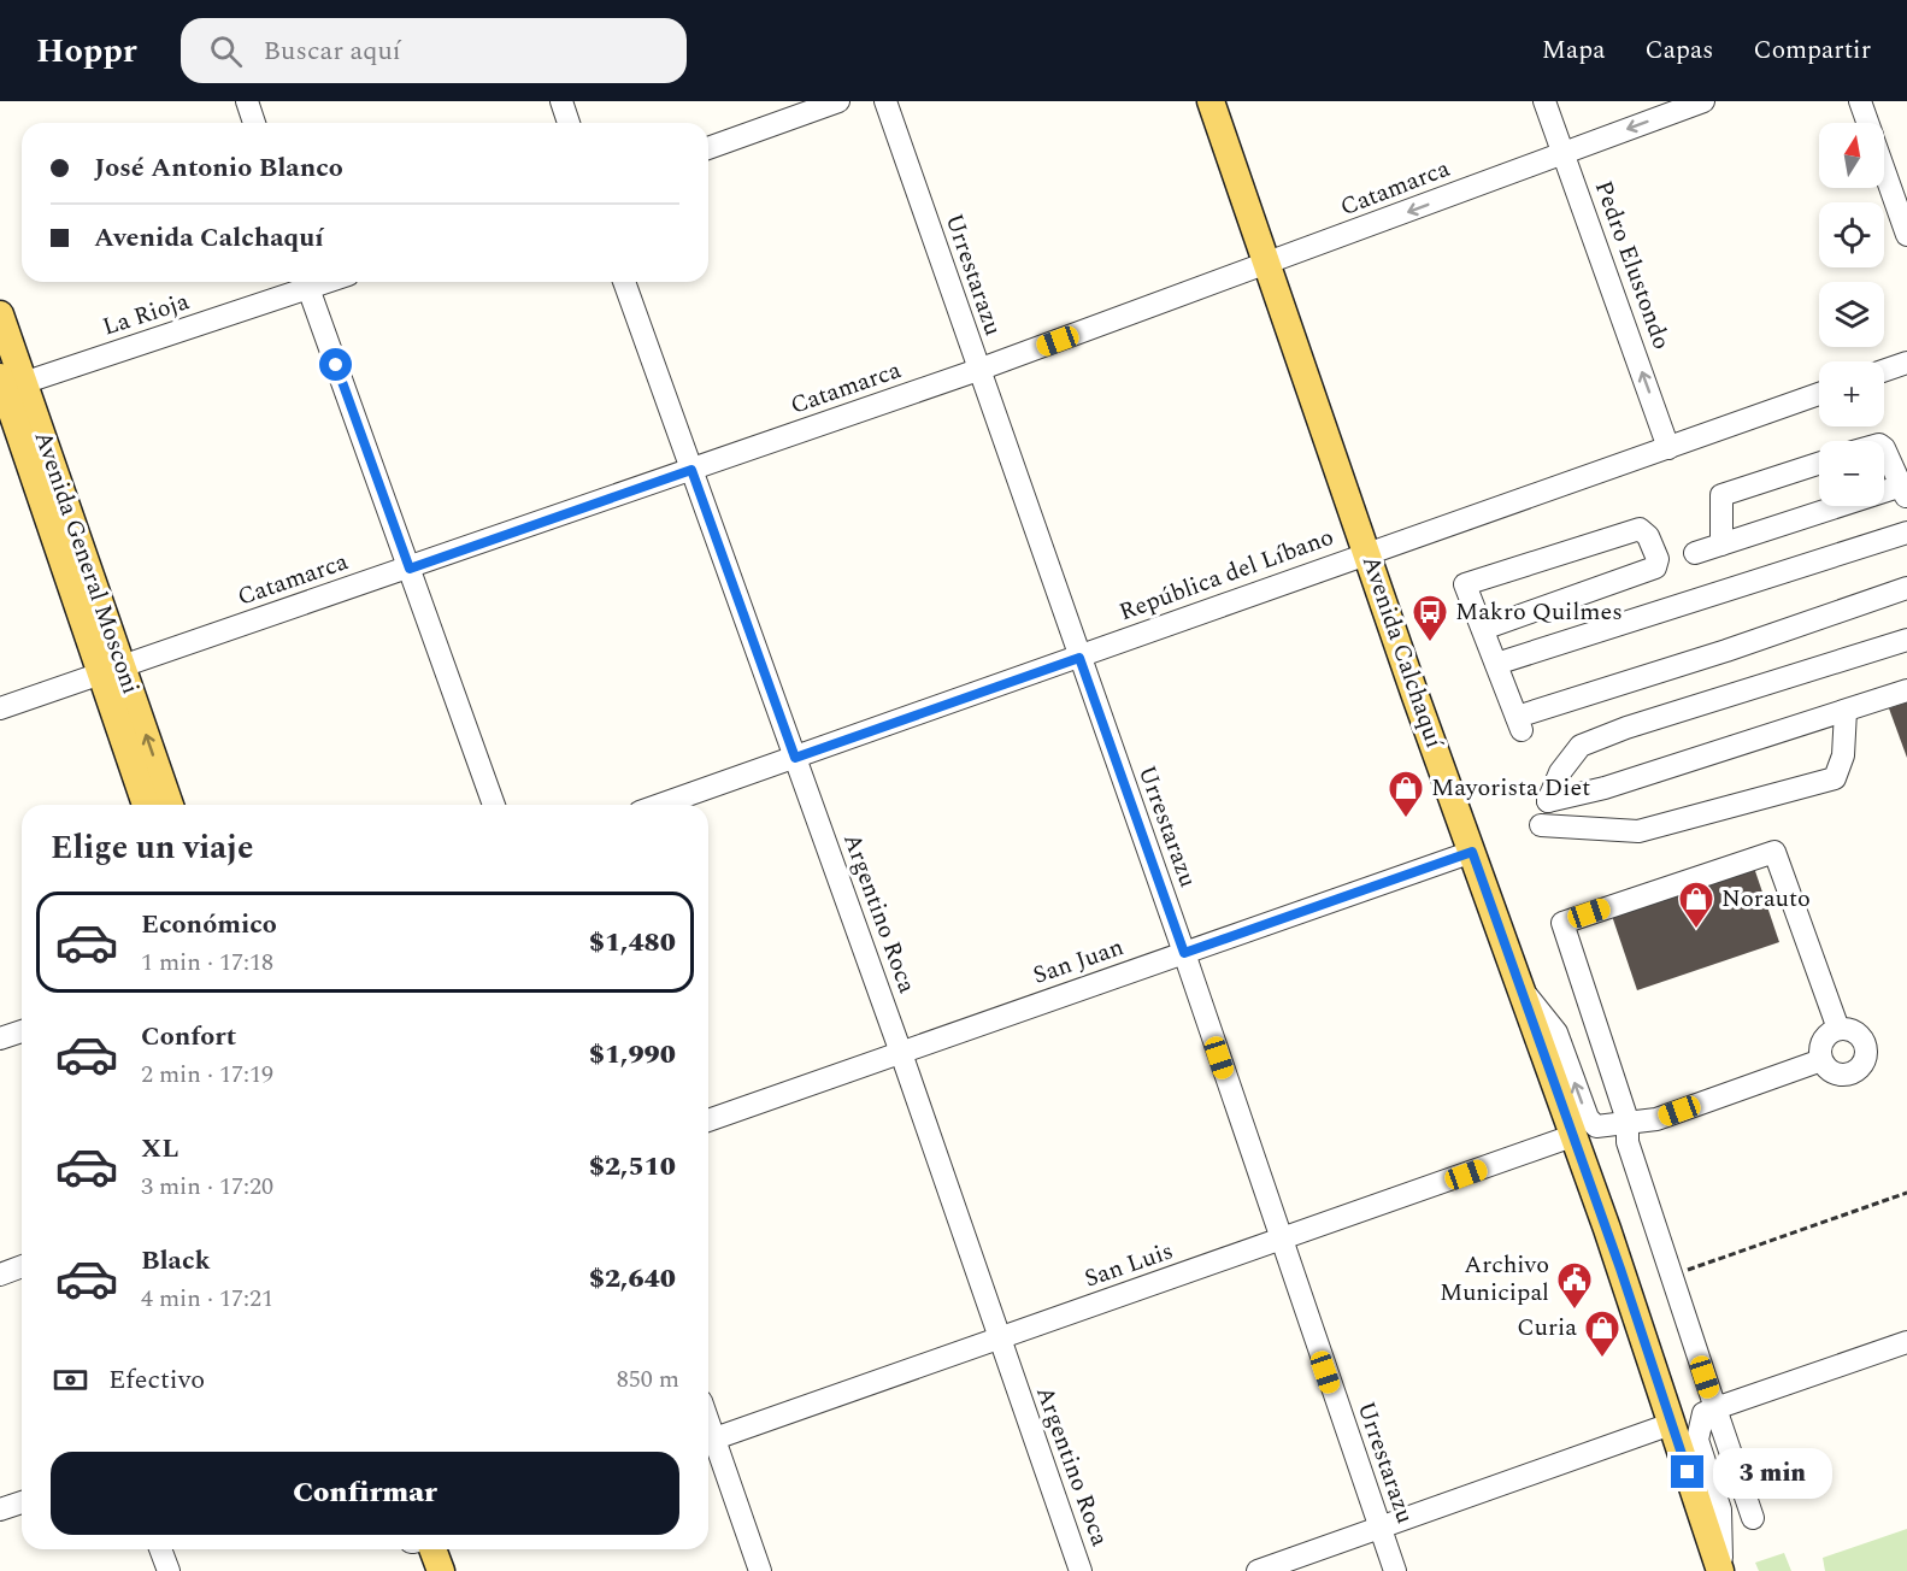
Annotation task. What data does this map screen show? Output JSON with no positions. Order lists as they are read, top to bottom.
{
  "streets": {
    "main road": ["Avenida General Mosconi", "Avenida Calchaquí"],
    "street": [
      "Catamarca",
      "Pedro Elustondo",
      "Urrestarazu",
      "La Rioja",
      "República del Líbano",
      "Argentino Roca",
      "San Juan",
      "San Luis"
    ]
  },
  "crossings": [
    ["Catamarca", "Pedro Elustondo"],
    ["Catamarca", "Urrestarazu"],
    ["Catamarca", "Avenida General Mosconi"],
    ["Catamarca", "Avenida Calchaquí"],
    ["Catamarca", "Argentino Roca"],
    ["Pedro Elustondo", "República del Líbano"],
    ["Urrestarazu", "República del Líbano"],
    ["Urrestarazu", "San Juan"],
    ["Urrestarazu", "San Luis"],
    ["La Rioja", "Avenida General Mosconi"],
    ["República del Líbano", "Avenida Calchaquí"],
    ["República del Líbano", "Argentino Roca"],
    ["Avenida Calchaquí", "San Juan"],
    ["Avenida Calchaquí", "San Luis"],
    ["Argentino Roca", "San Juan"],
    ["Argentino Roca", "San Luis"]
  ],
  "one_way": ["Pedro Elustondo"],
  "places": {
    "bus stop": ["Makro Quilmes"],
    "shop": ["Mayorista Diet", "Norauto", "Curia"],
    "public building": ["Archivo Municipal"]
  },
  "north": "top",
  "page": {
    "header": "Hoppr",
    "search": "Buscar aquí",
    "nav": ["Mapa", "Capas", "Compartir"],
    "map_buttons": ["+", "−"],
    "banner": ["José Antonio Blanco", "Avenida Calchaquí"],
    "heading": "Elige un viaje",
    "list": [
      {
        "name": "Económico",
        "note": "1 min · 17:18",
        "value": "$1,480"
      },
      {
        "name": "Confort",
        "note": "2 min · 17:19",
        "value": "$1,990"
      },
      {
        "name": "XL",
        "note": "3 min · 17:20",
        "value": "$2,510"
      },
      {
        "name": "Black",
        "note": "4 min · 17:21",
        "value": "$2,640"
      }
    ],
    "pay": ["Efectivo", "850 m"],
    "buttons": "Confirmar",
    "bubble": "3 min"
  }
}
